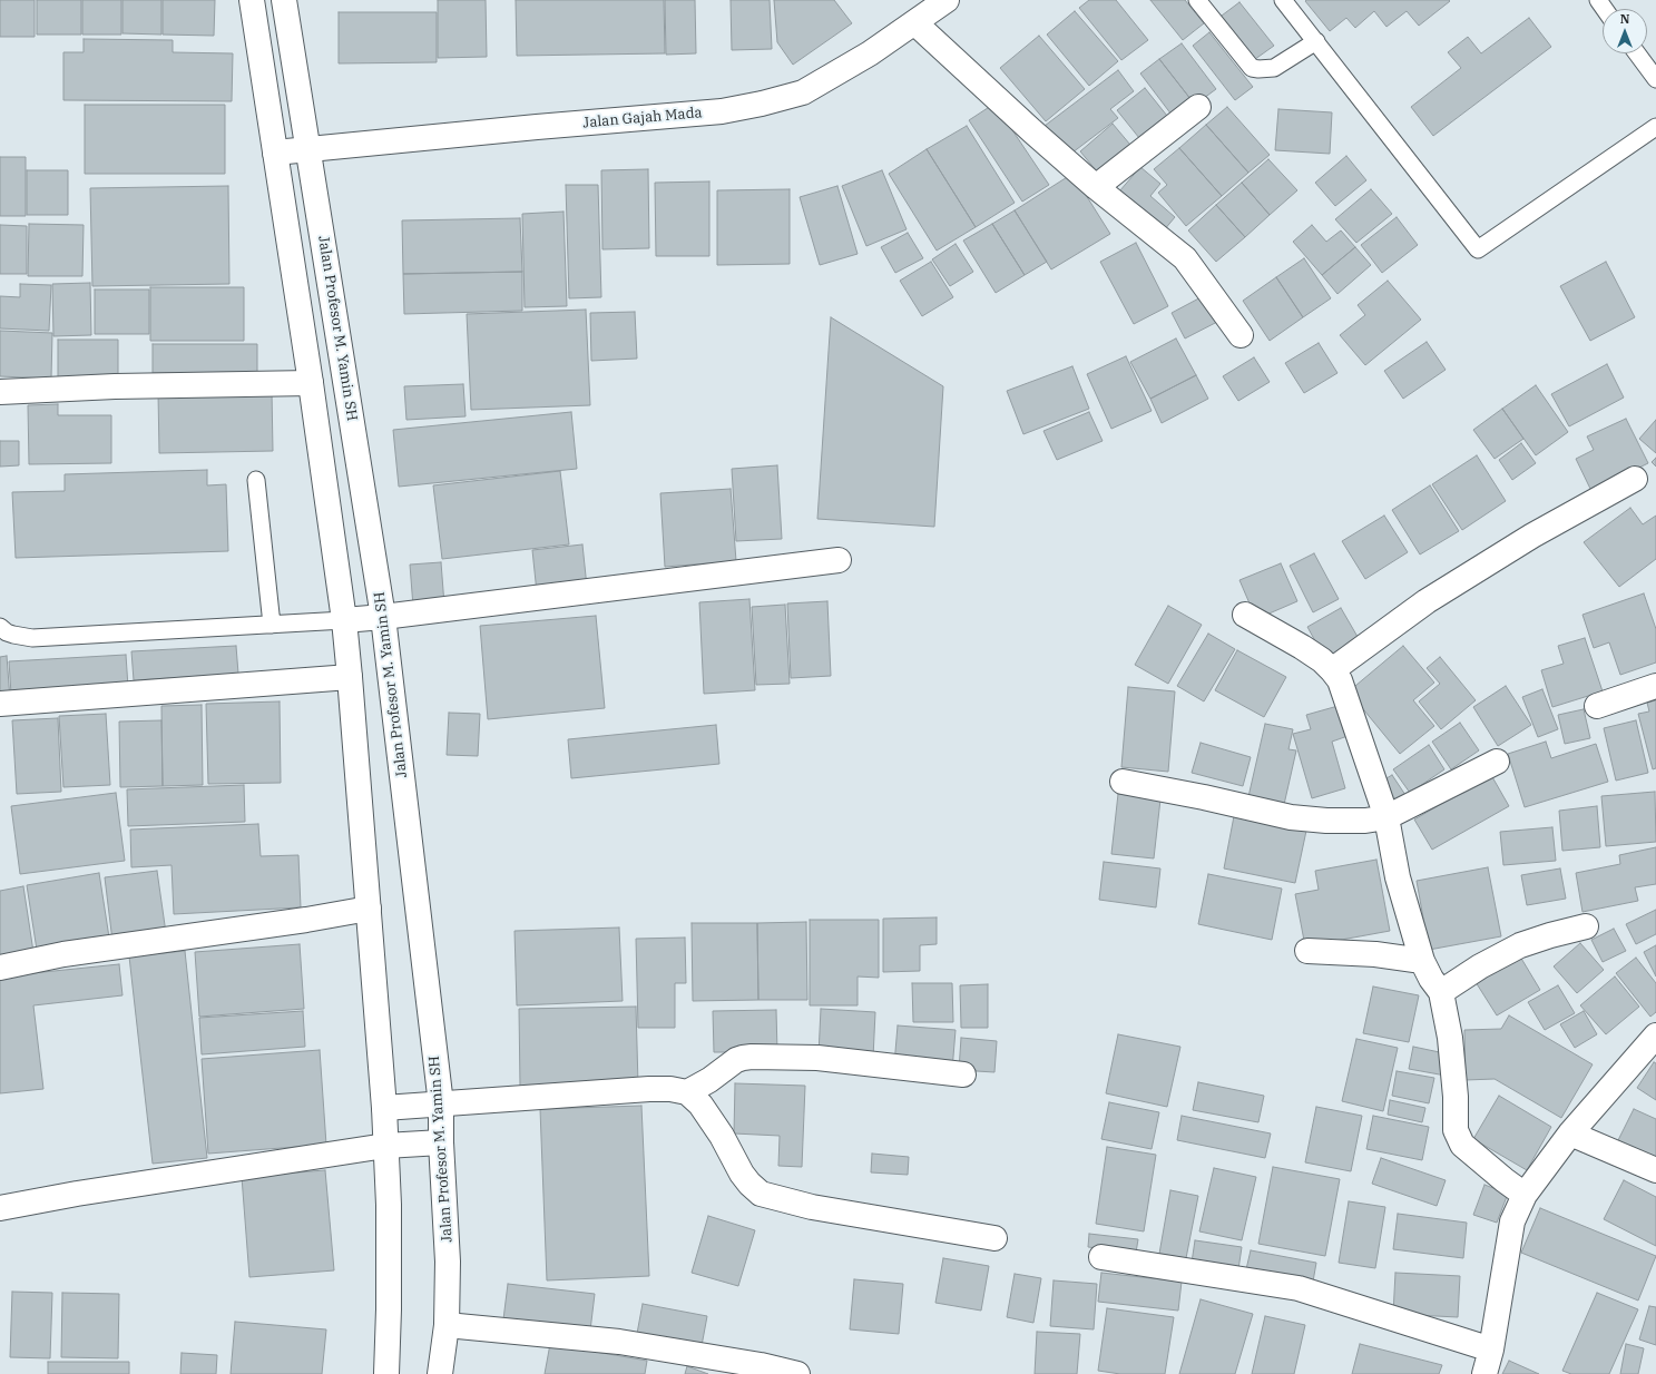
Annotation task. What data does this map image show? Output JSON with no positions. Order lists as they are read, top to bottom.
{
  "streets": {
    "main road": ["Jalan Gajah Mada", "Jalan Profesor M. Yamin SH"]
  },
  "crossings": [
    ["Jalan Gajah Mada", "Jalan Profesor M. Yamin SH"]
  ],
  "north": "top"
}
